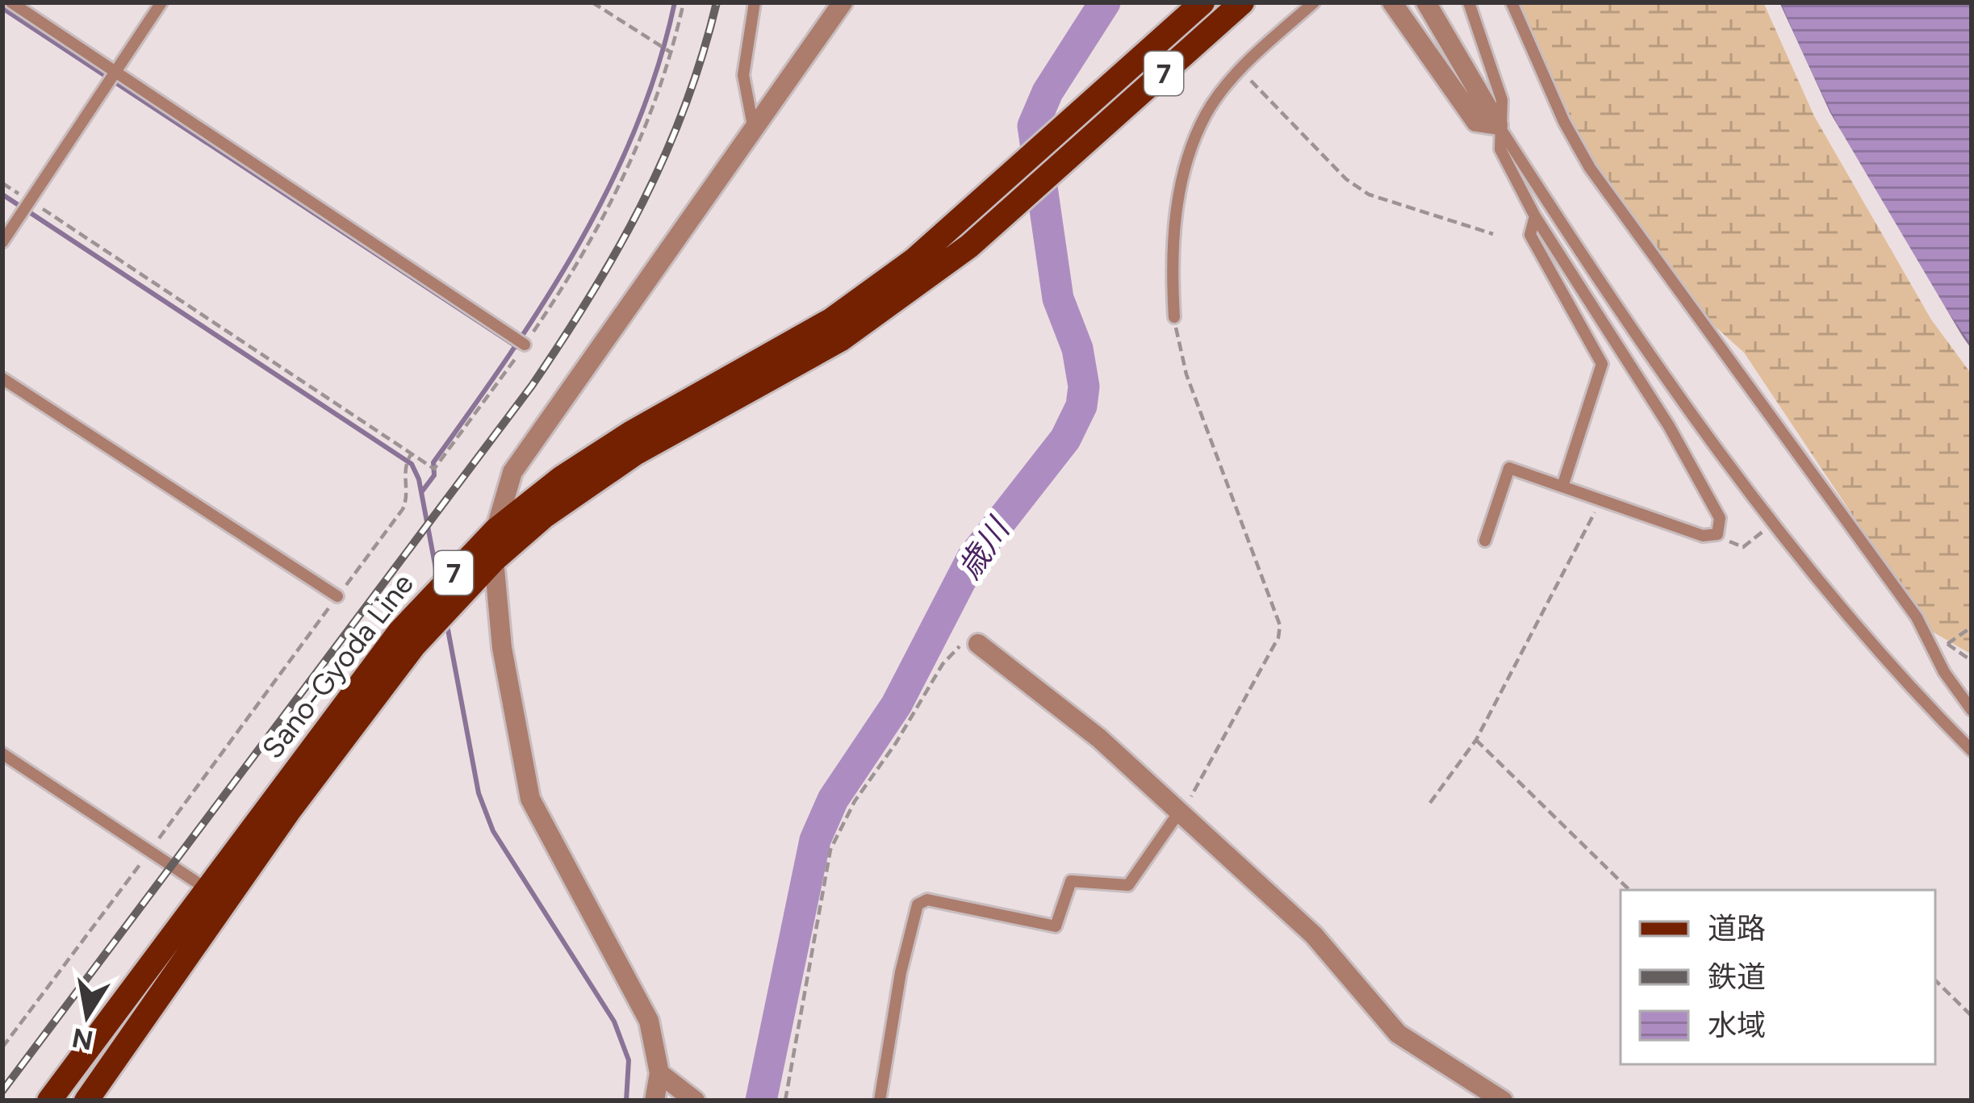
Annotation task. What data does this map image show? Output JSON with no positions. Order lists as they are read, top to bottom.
{
  "streets": {
    "main road": ["7", "Sano-Gyoda Line"]
  },
  "water": ["歳川"],
  "legend": ["道路", "鉄道", "水域"],
  "north": "bottom"
}
